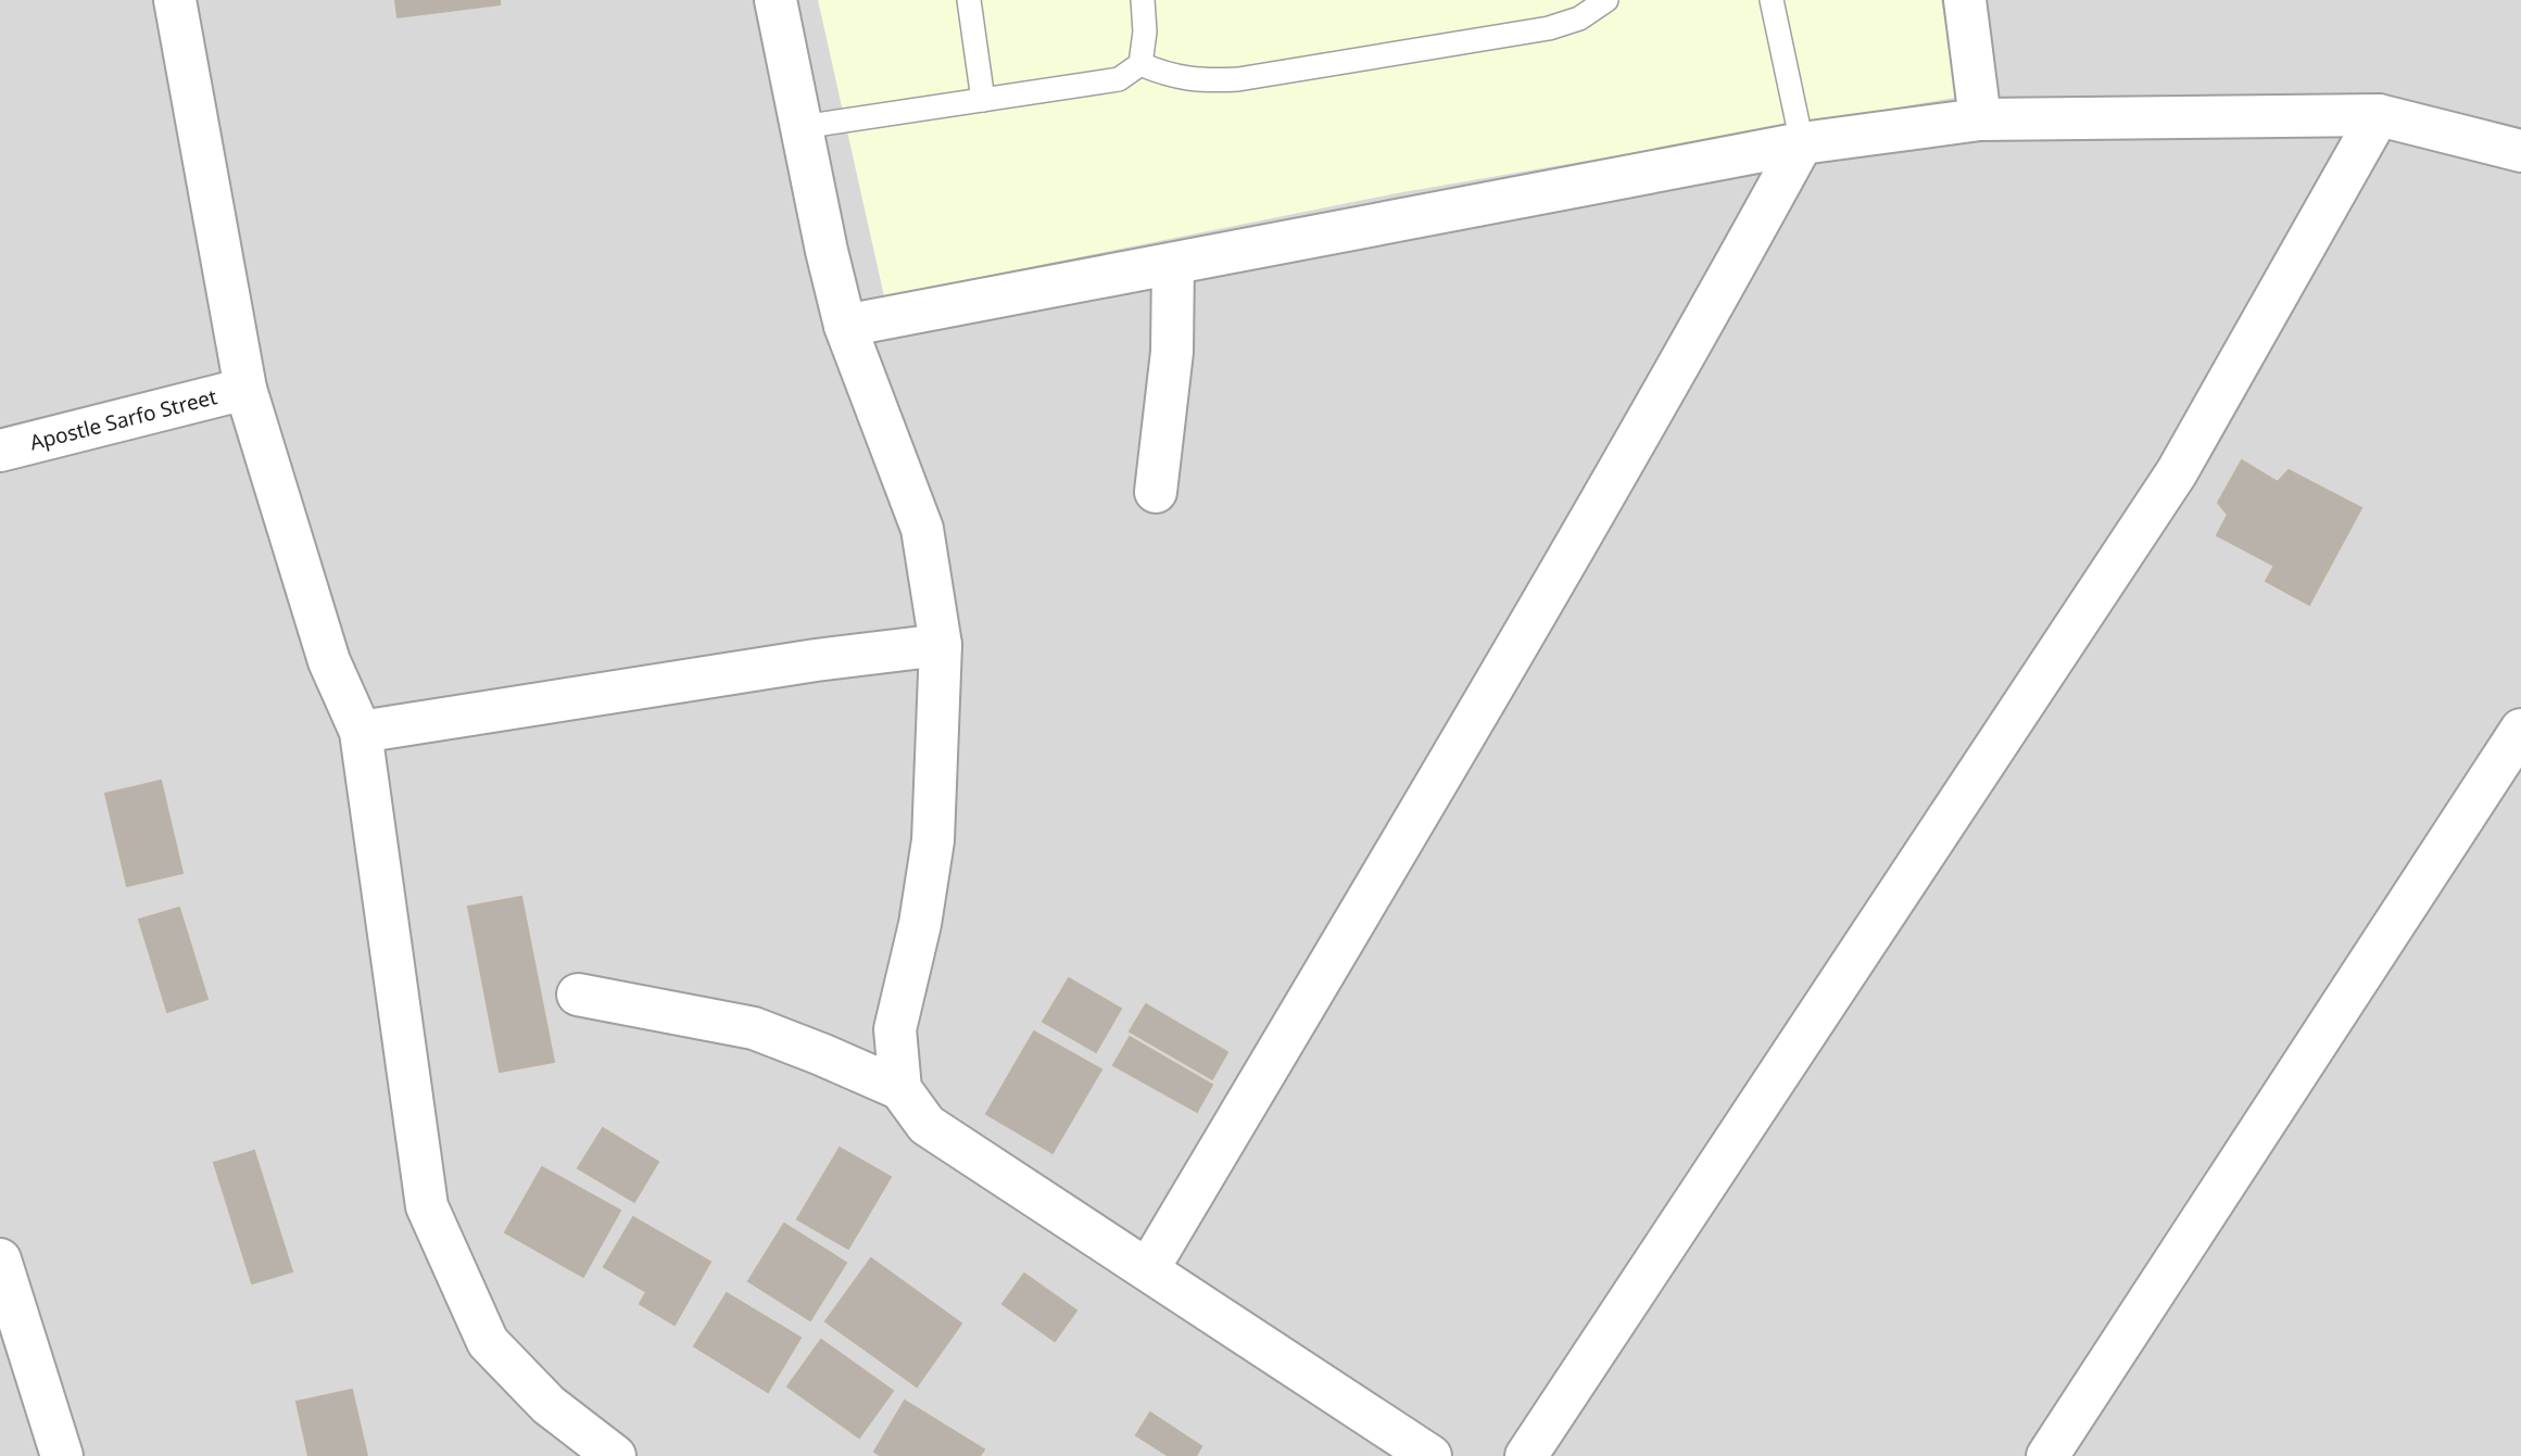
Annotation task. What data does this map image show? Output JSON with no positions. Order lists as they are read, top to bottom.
{
  "streets": {
    "street": ["Apostle Sarfo Street"]
  }
}
